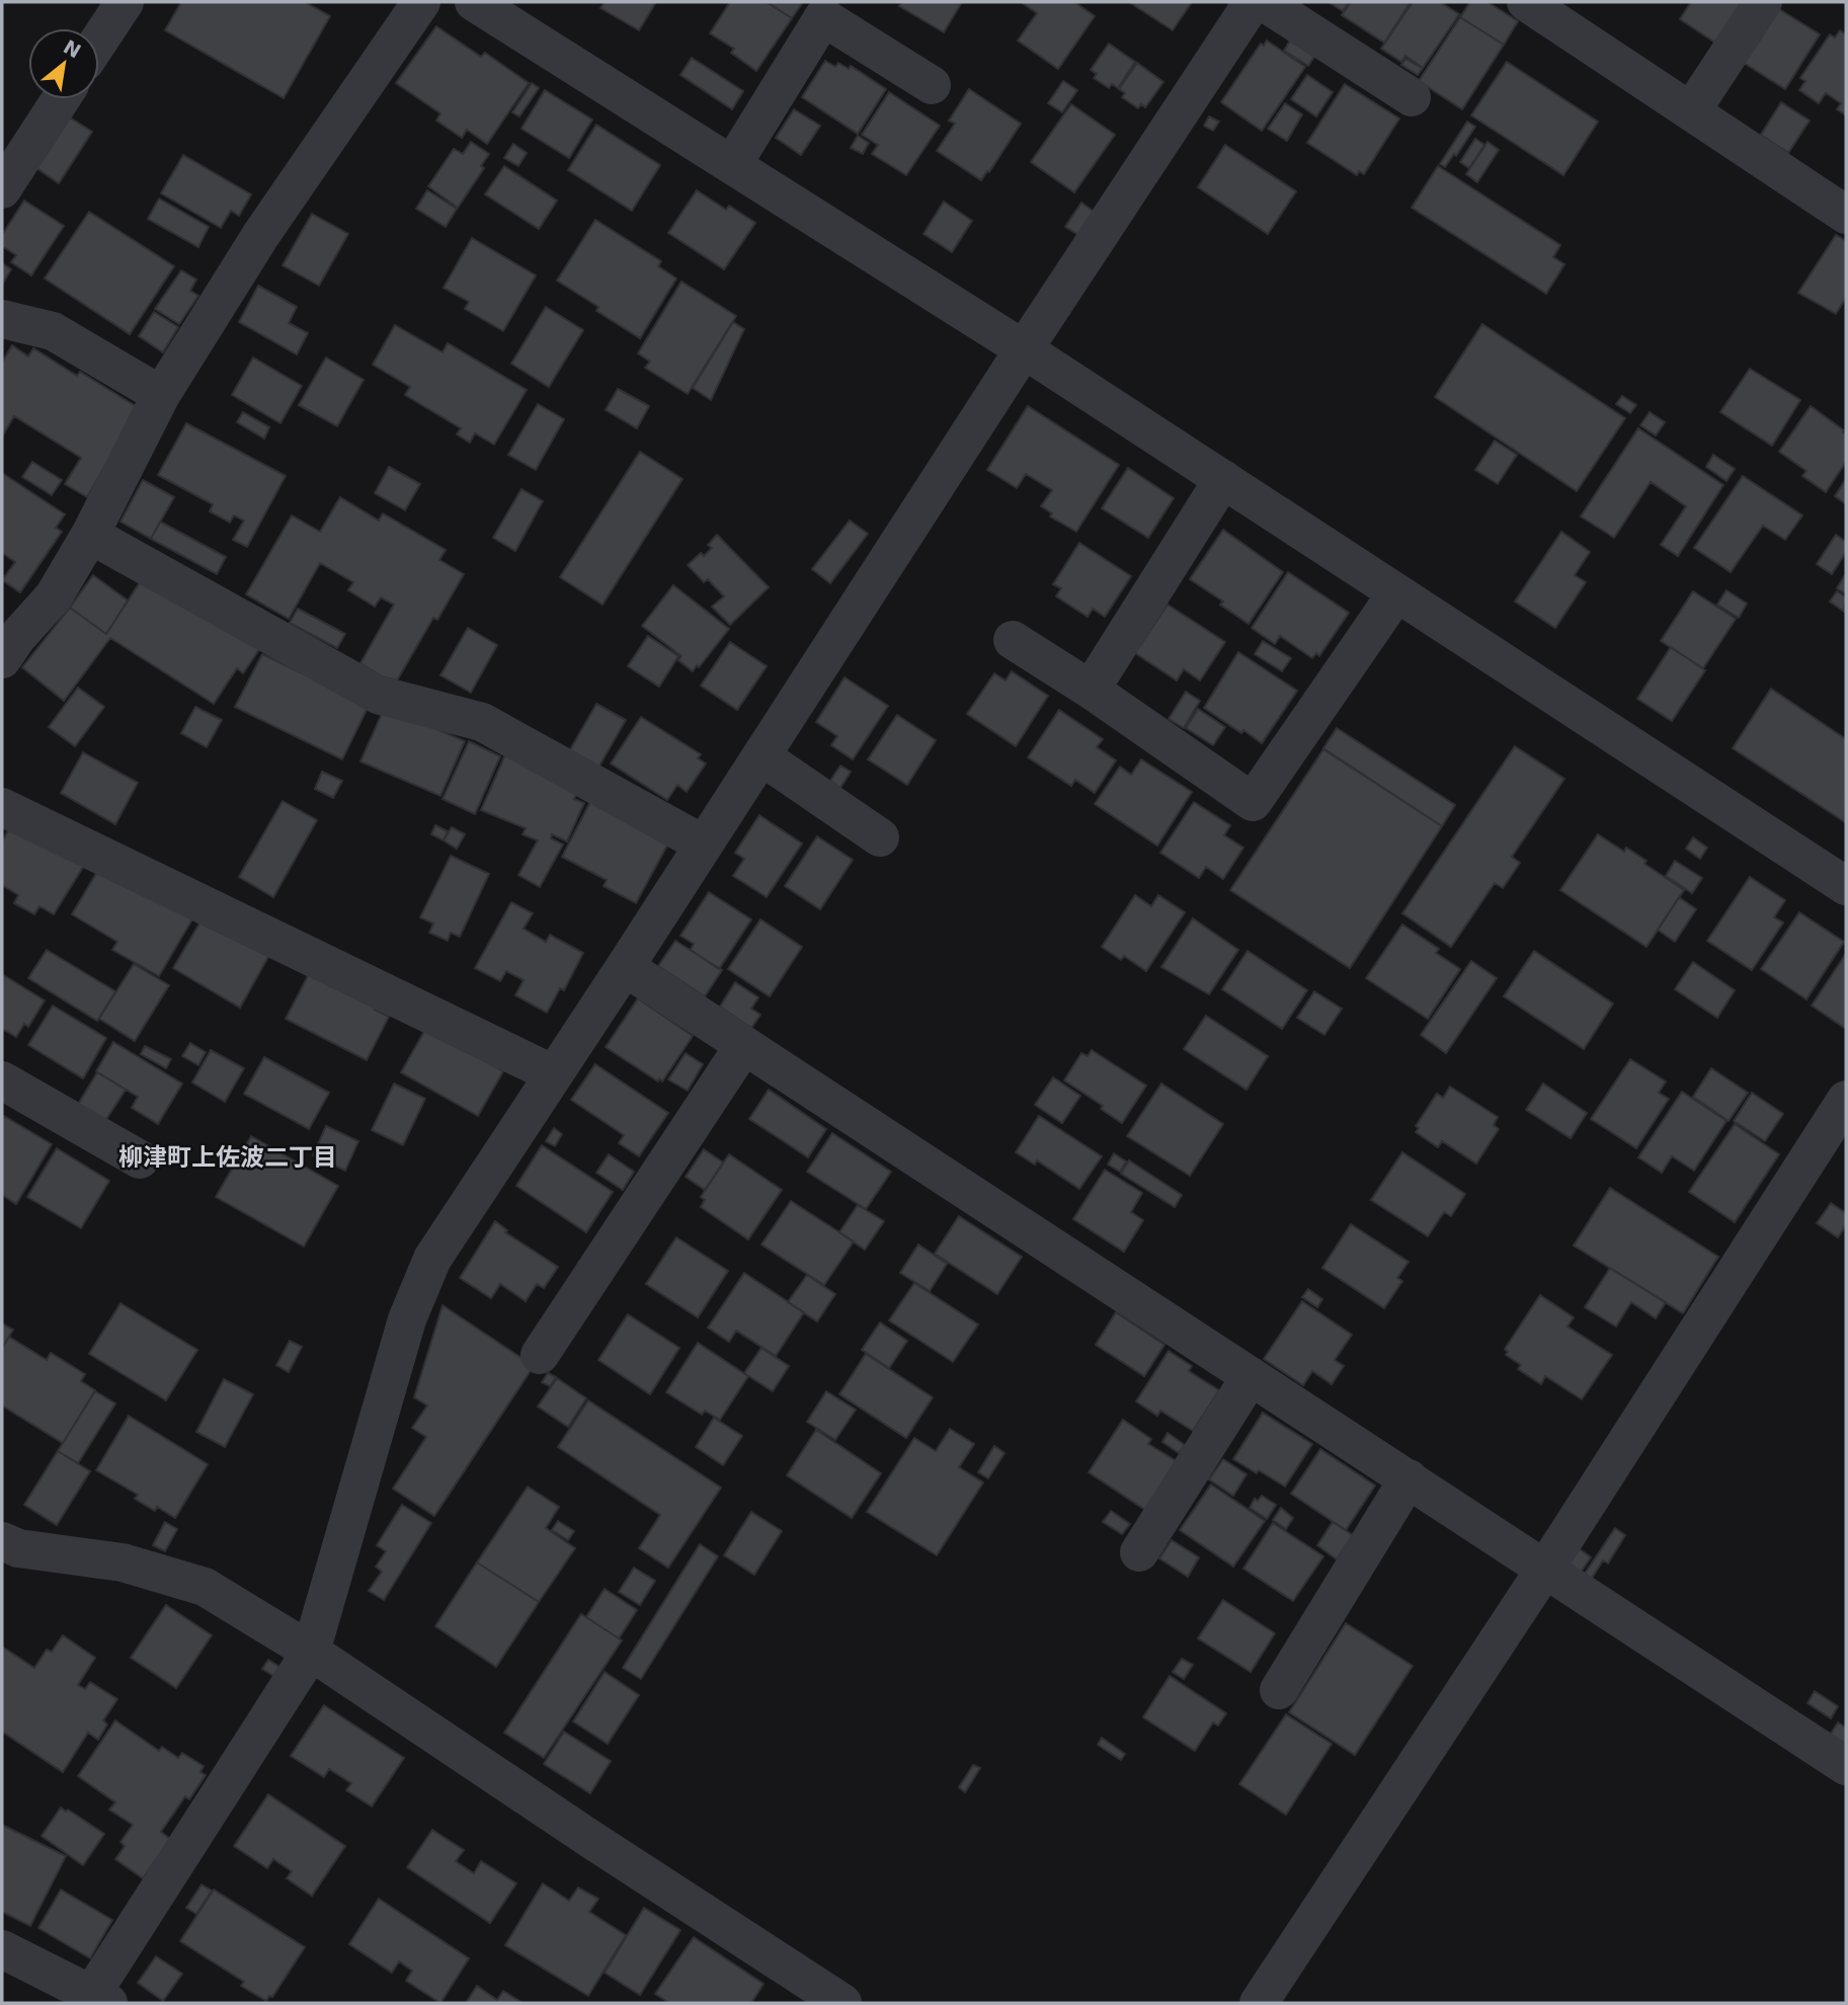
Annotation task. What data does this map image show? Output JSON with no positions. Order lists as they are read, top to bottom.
{
  "districts": ["柳津町上佐波二丁目"],
  "north": "top right"
}
